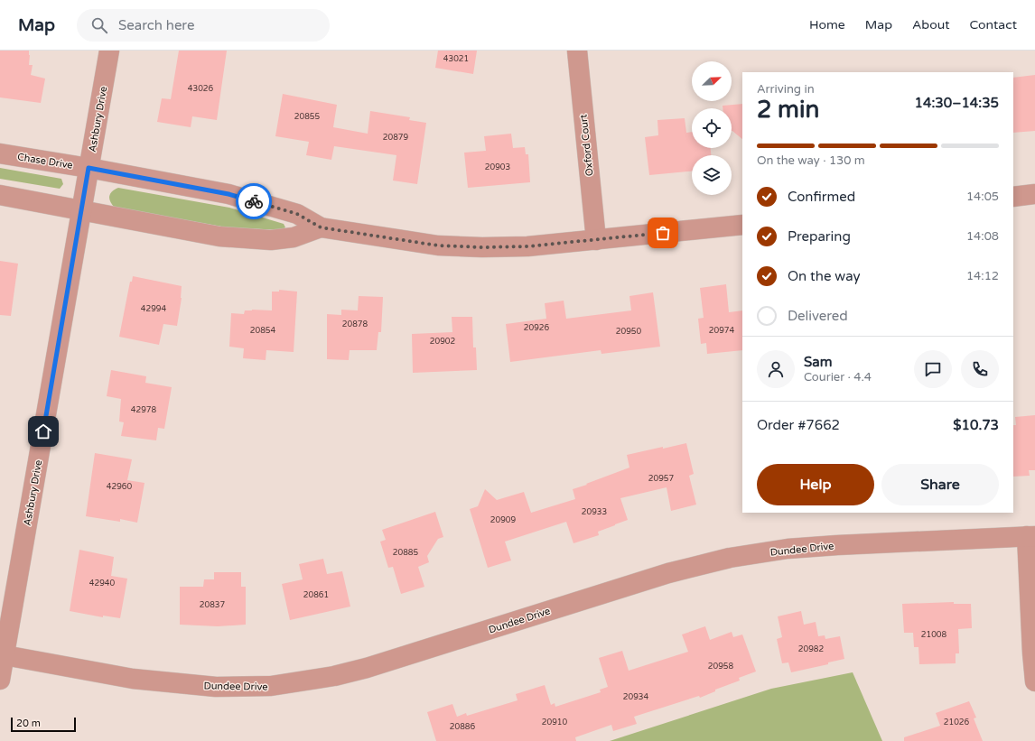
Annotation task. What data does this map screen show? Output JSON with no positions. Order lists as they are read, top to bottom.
{
  "streets": {
    "street": [
      "Ashbury Drive",
      "Oxford Court",
      "Chase Drive",
      "Dundee Drive"
    ]
  },
  "crossings": [
    ["Ashbury Drive", "Chase Drive"],
    ["Ashbury Drive", "Dundee Drive"],
    ["Oxford Court", "Chase Drive"]
  ],
  "house_numbers": [
    "43021",
    "43026",
    "20855",
    "20879",
    "20903",
    "42994",
    "20878",
    "20926",
    "20854",
    "20974",
    "20950",
    "20902",
    "42978",
    "20957",
    "42960",
    "20933",
    "20909",
    "20885",
    "42940",
    "20861",
    "20837",
    "21008",
    "20982",
    "20958",
    "20934",
    "20910",
    "21026",
    "20886"
  ],
  "scale_bar": "20 m",
  "north": "top right",
  "page": {
    "header": "Map",
    "search": "Search here",
    "nav": [
      "Home",
      "Map",
      "About",
      "Contact"
    ],
    "heading": ["2 min", "Arriving in", "14:30–14:35"],
    "panel": [
      "Sam",
      "Courier · 4.4",
      "Order #7662",
      "$10.73"
    ],
    "bar": "On the way · 130 m",
    "list": [
      ["Confirmed", "14:05"],
      ["Preparing", "14:08"],
      ["On the way", "14:12"],
      "Delivered"
    ],
    "buttons": ["Help", "Share"],
    "scale": "20 m"
  }
}
